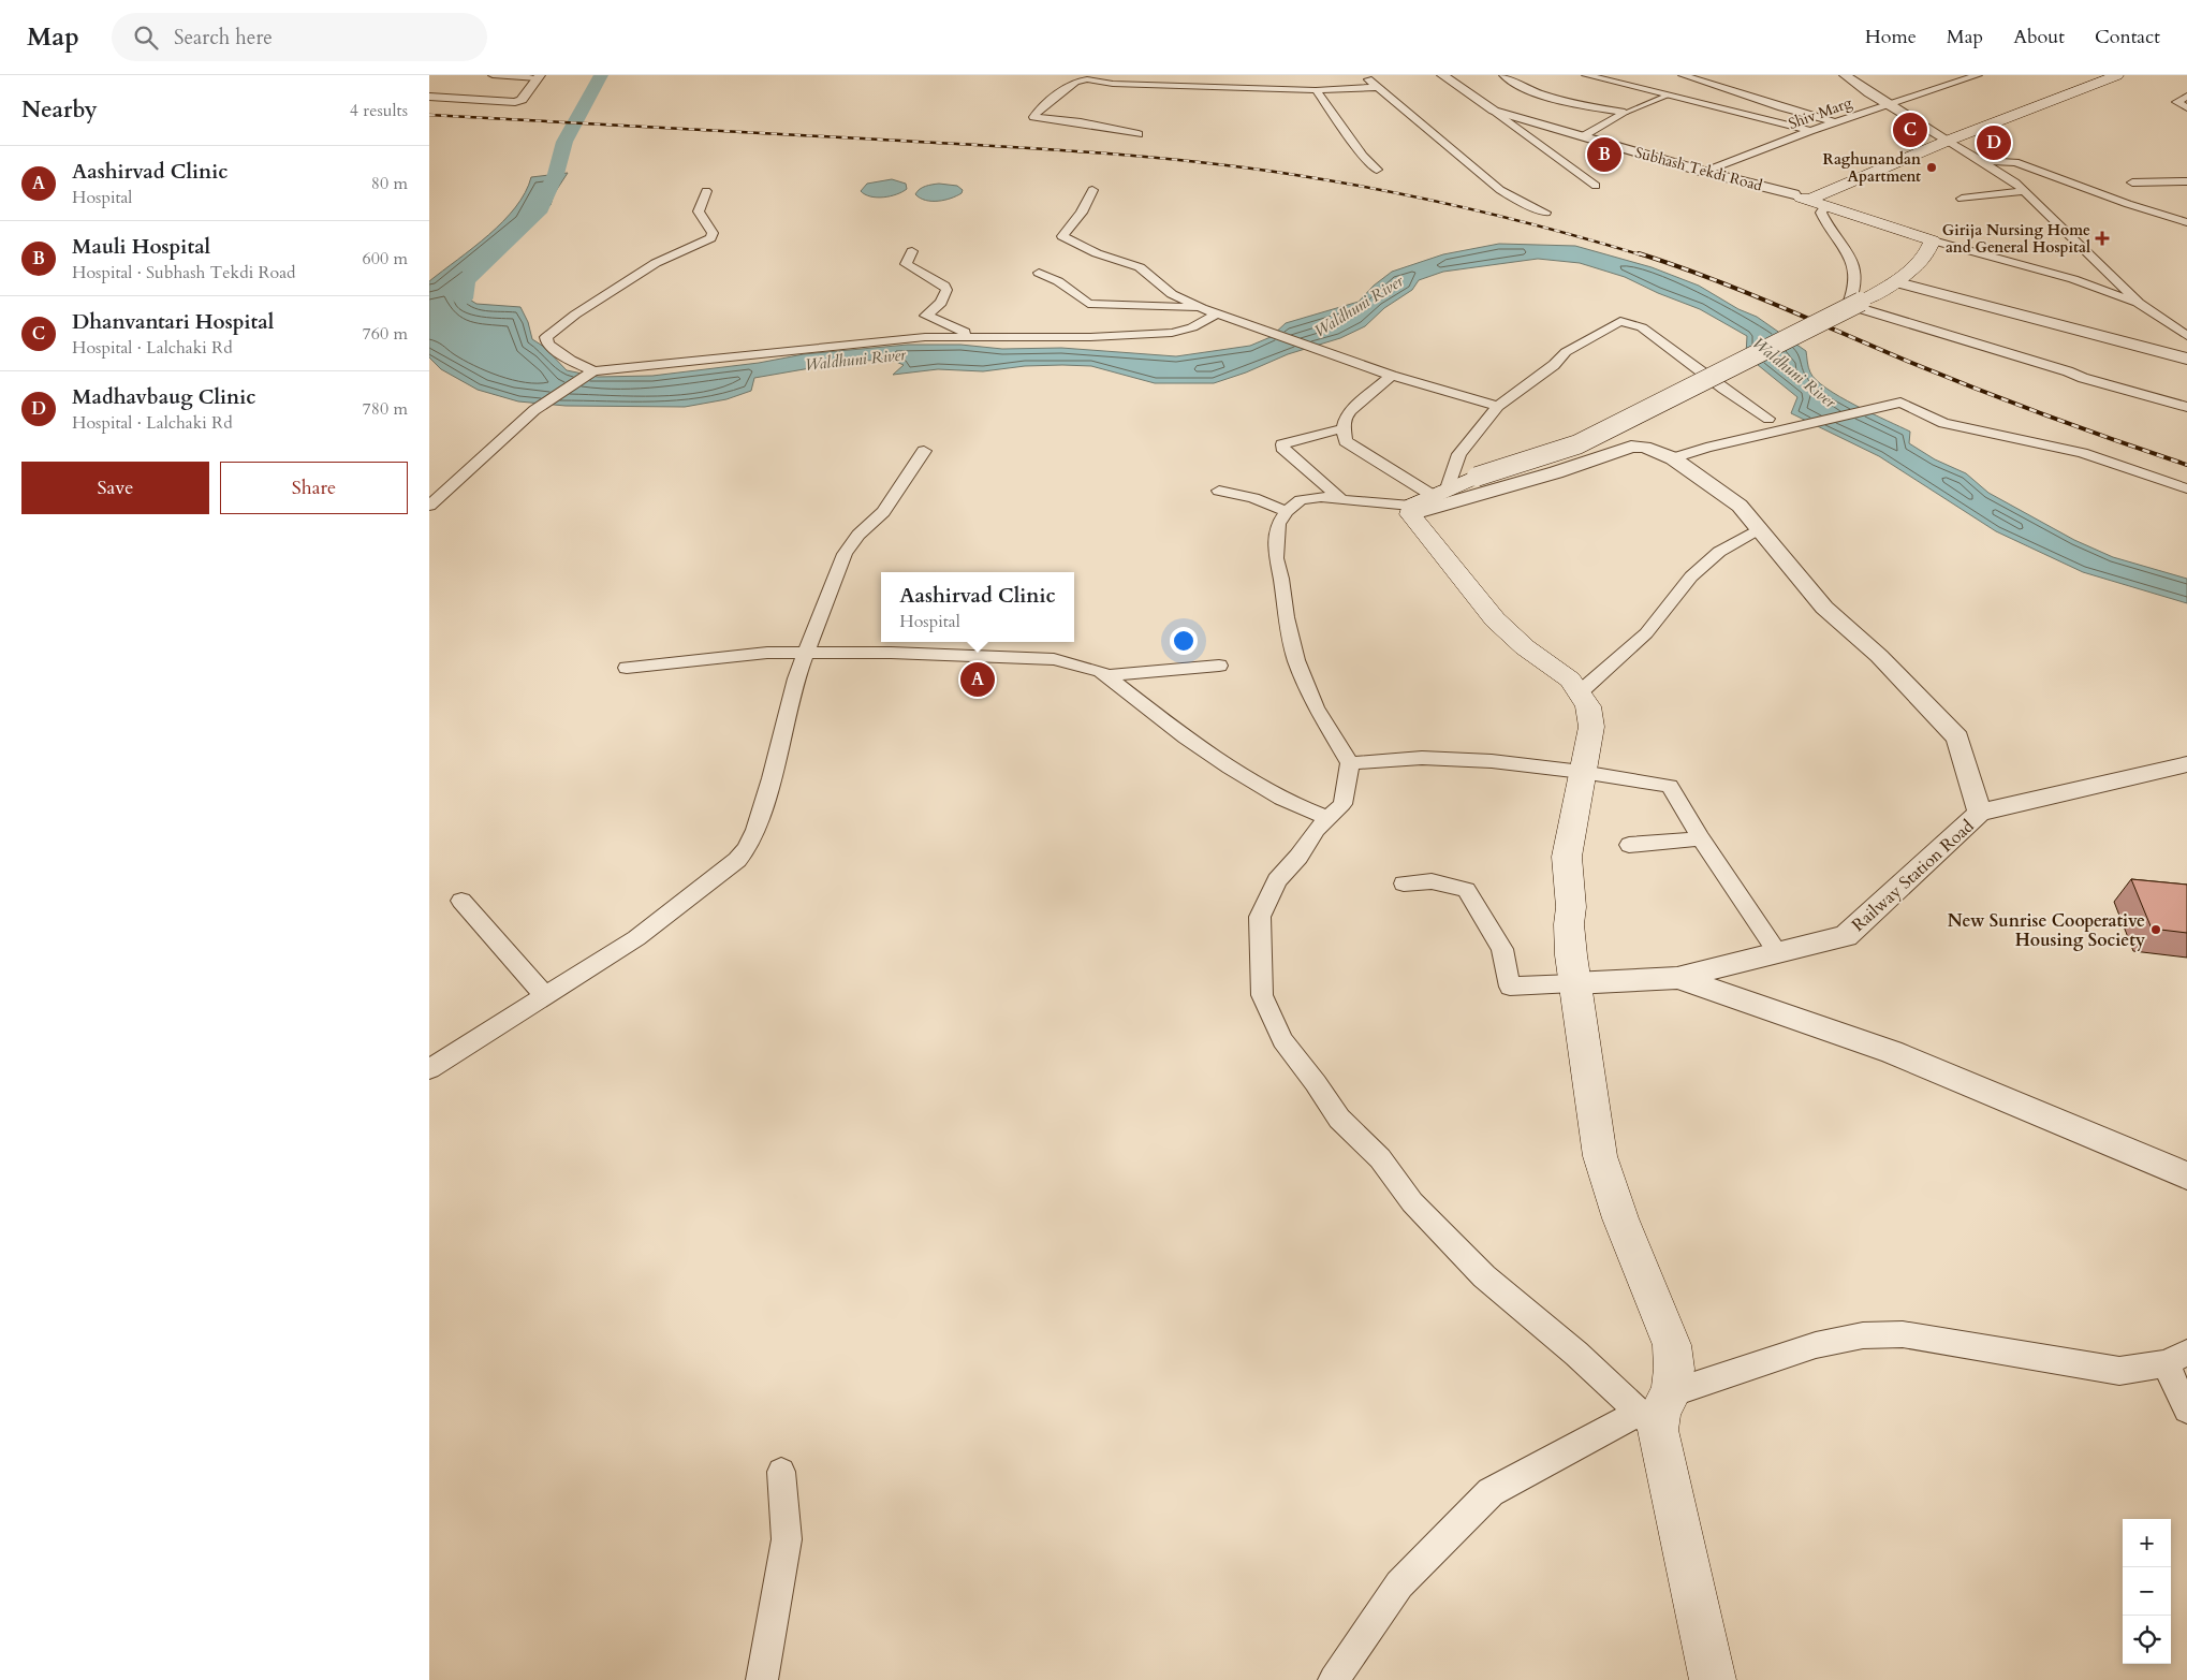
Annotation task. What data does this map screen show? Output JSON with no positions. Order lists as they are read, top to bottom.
{
  "streets": {
    "street": ["Shiv Marg", "Subhash Tekdi Road", "Railway Station Road"]
  },
  "crossings": [
    ["Shiv Marg", "Subhash Tekdi Road"]
  ],
  "water": ["Waldhuni River"],
  "places": {
    "other": ["Raghunandan Apartment", "New Sunrise Cooperative Housing Society"],
    "health": ["Girija Nursing Home and General Hospital"]
  },
  "page": {
    "header": "Map",
    "search": "Search here",
    "nav": [
      "Home",
      "Map",
      "About",
      "Contact"
    ],
    "heading": ["Nearby", "4 results"],
    "pins": [
      "C",
      "D",
      "B",
      "A"
    ],
    "list": [
      {
        "mark": "A",
        "name": "Aashirvad Clinic",
        "note": "Hospital",
        "value": "80 m"
      },
      {
        "mark": "B",
        "name": "Mauli Hospital",
        "note": "Hospital · Subhash Tekdi Road",
        "value": "600 m"
      },
      {
        "mark": "C",
        "name": "Dhanvantari Hospital",
        "note": "Hospital · Lalchaki Rd",
        "value": "760 m"
      },
      {
        "mark": "D",
        "name": "Madhavbaug Clinic",
        "note": "Hospital · Lalchaki Rd",
        "value": "780 m"
      }
    ],
    "buttons": ["Save", "Share"],
    "popup": ["Aashirvad Clinic", "Hospital"],
    "map_buttons": ["+", "−"]
  }
}
